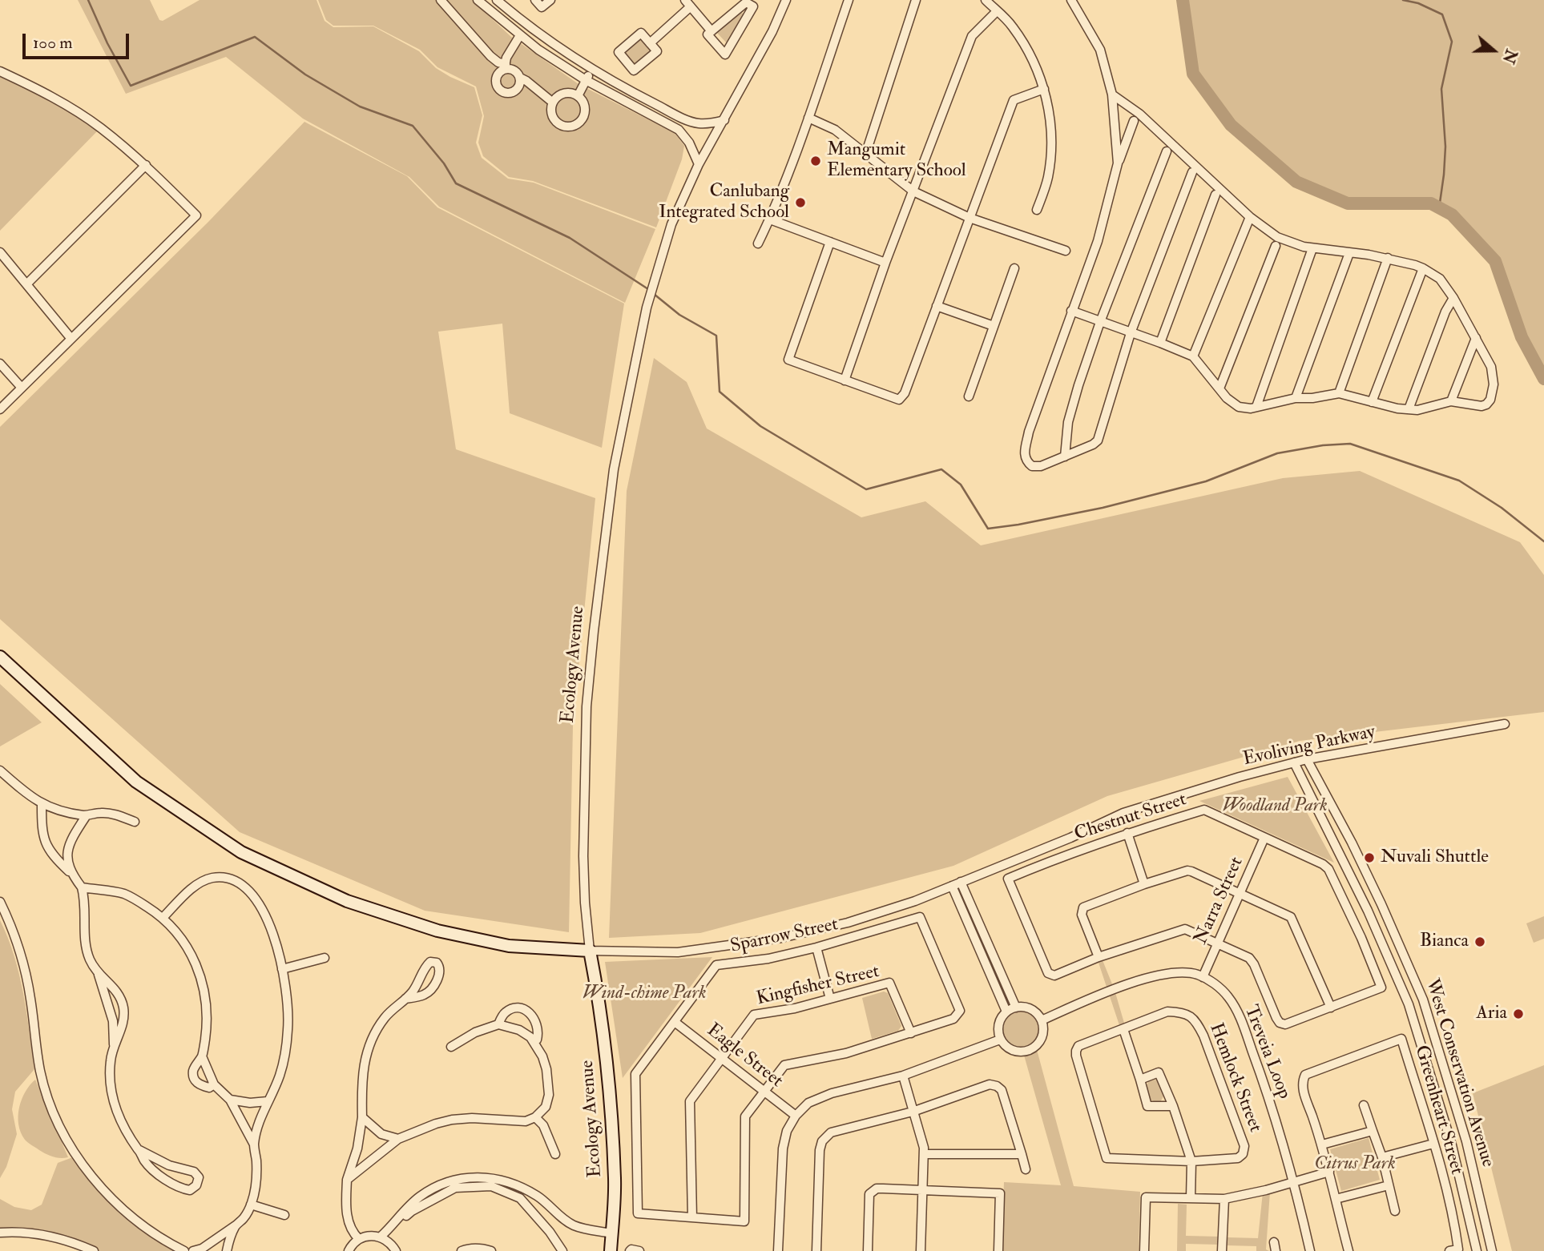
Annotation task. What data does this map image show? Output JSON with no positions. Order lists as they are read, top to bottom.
{
  "streets": {
    "street": [
      "Ecology Avenue",
      "Evoliving Parkway",
      "Chestnut Street",
      "Narra Street",
      "Sparrow Street",
      "Kingfisher Street",
      "Treveia Loop",
      "Eagle Street",
      "West Conservation Avenue",
      "Hemlock Street",
      "Greenheart Street"
    ]
  },
  "crossings": [
    ["Ecology Avenue", "Evoliving Parkway"],
    ["Evoliving Parkway", "West Conservation Avenue"],
    ["Chestnut Street", "Narra Street"],
    ["Narra Street", "Treveia Loop"],
    ["Sparrow Street", "Kingfisher Street"],
    ["Sparrow Street", "Eagle Street"],
    ["Kingfisher Street", "Eagle Street"]
  ],
  "parks": ["Woodland Park", "Wind-chime Park", "Citrus Park"],
  "places": [
    "Mangumit Elementary School",
    "Canlubang Integrated School",
    "Nuvali Shuttle",
    "Bianca",
    "Aria"
  ],
  "scale_bar": "100 m",
  "north": "right"
}
